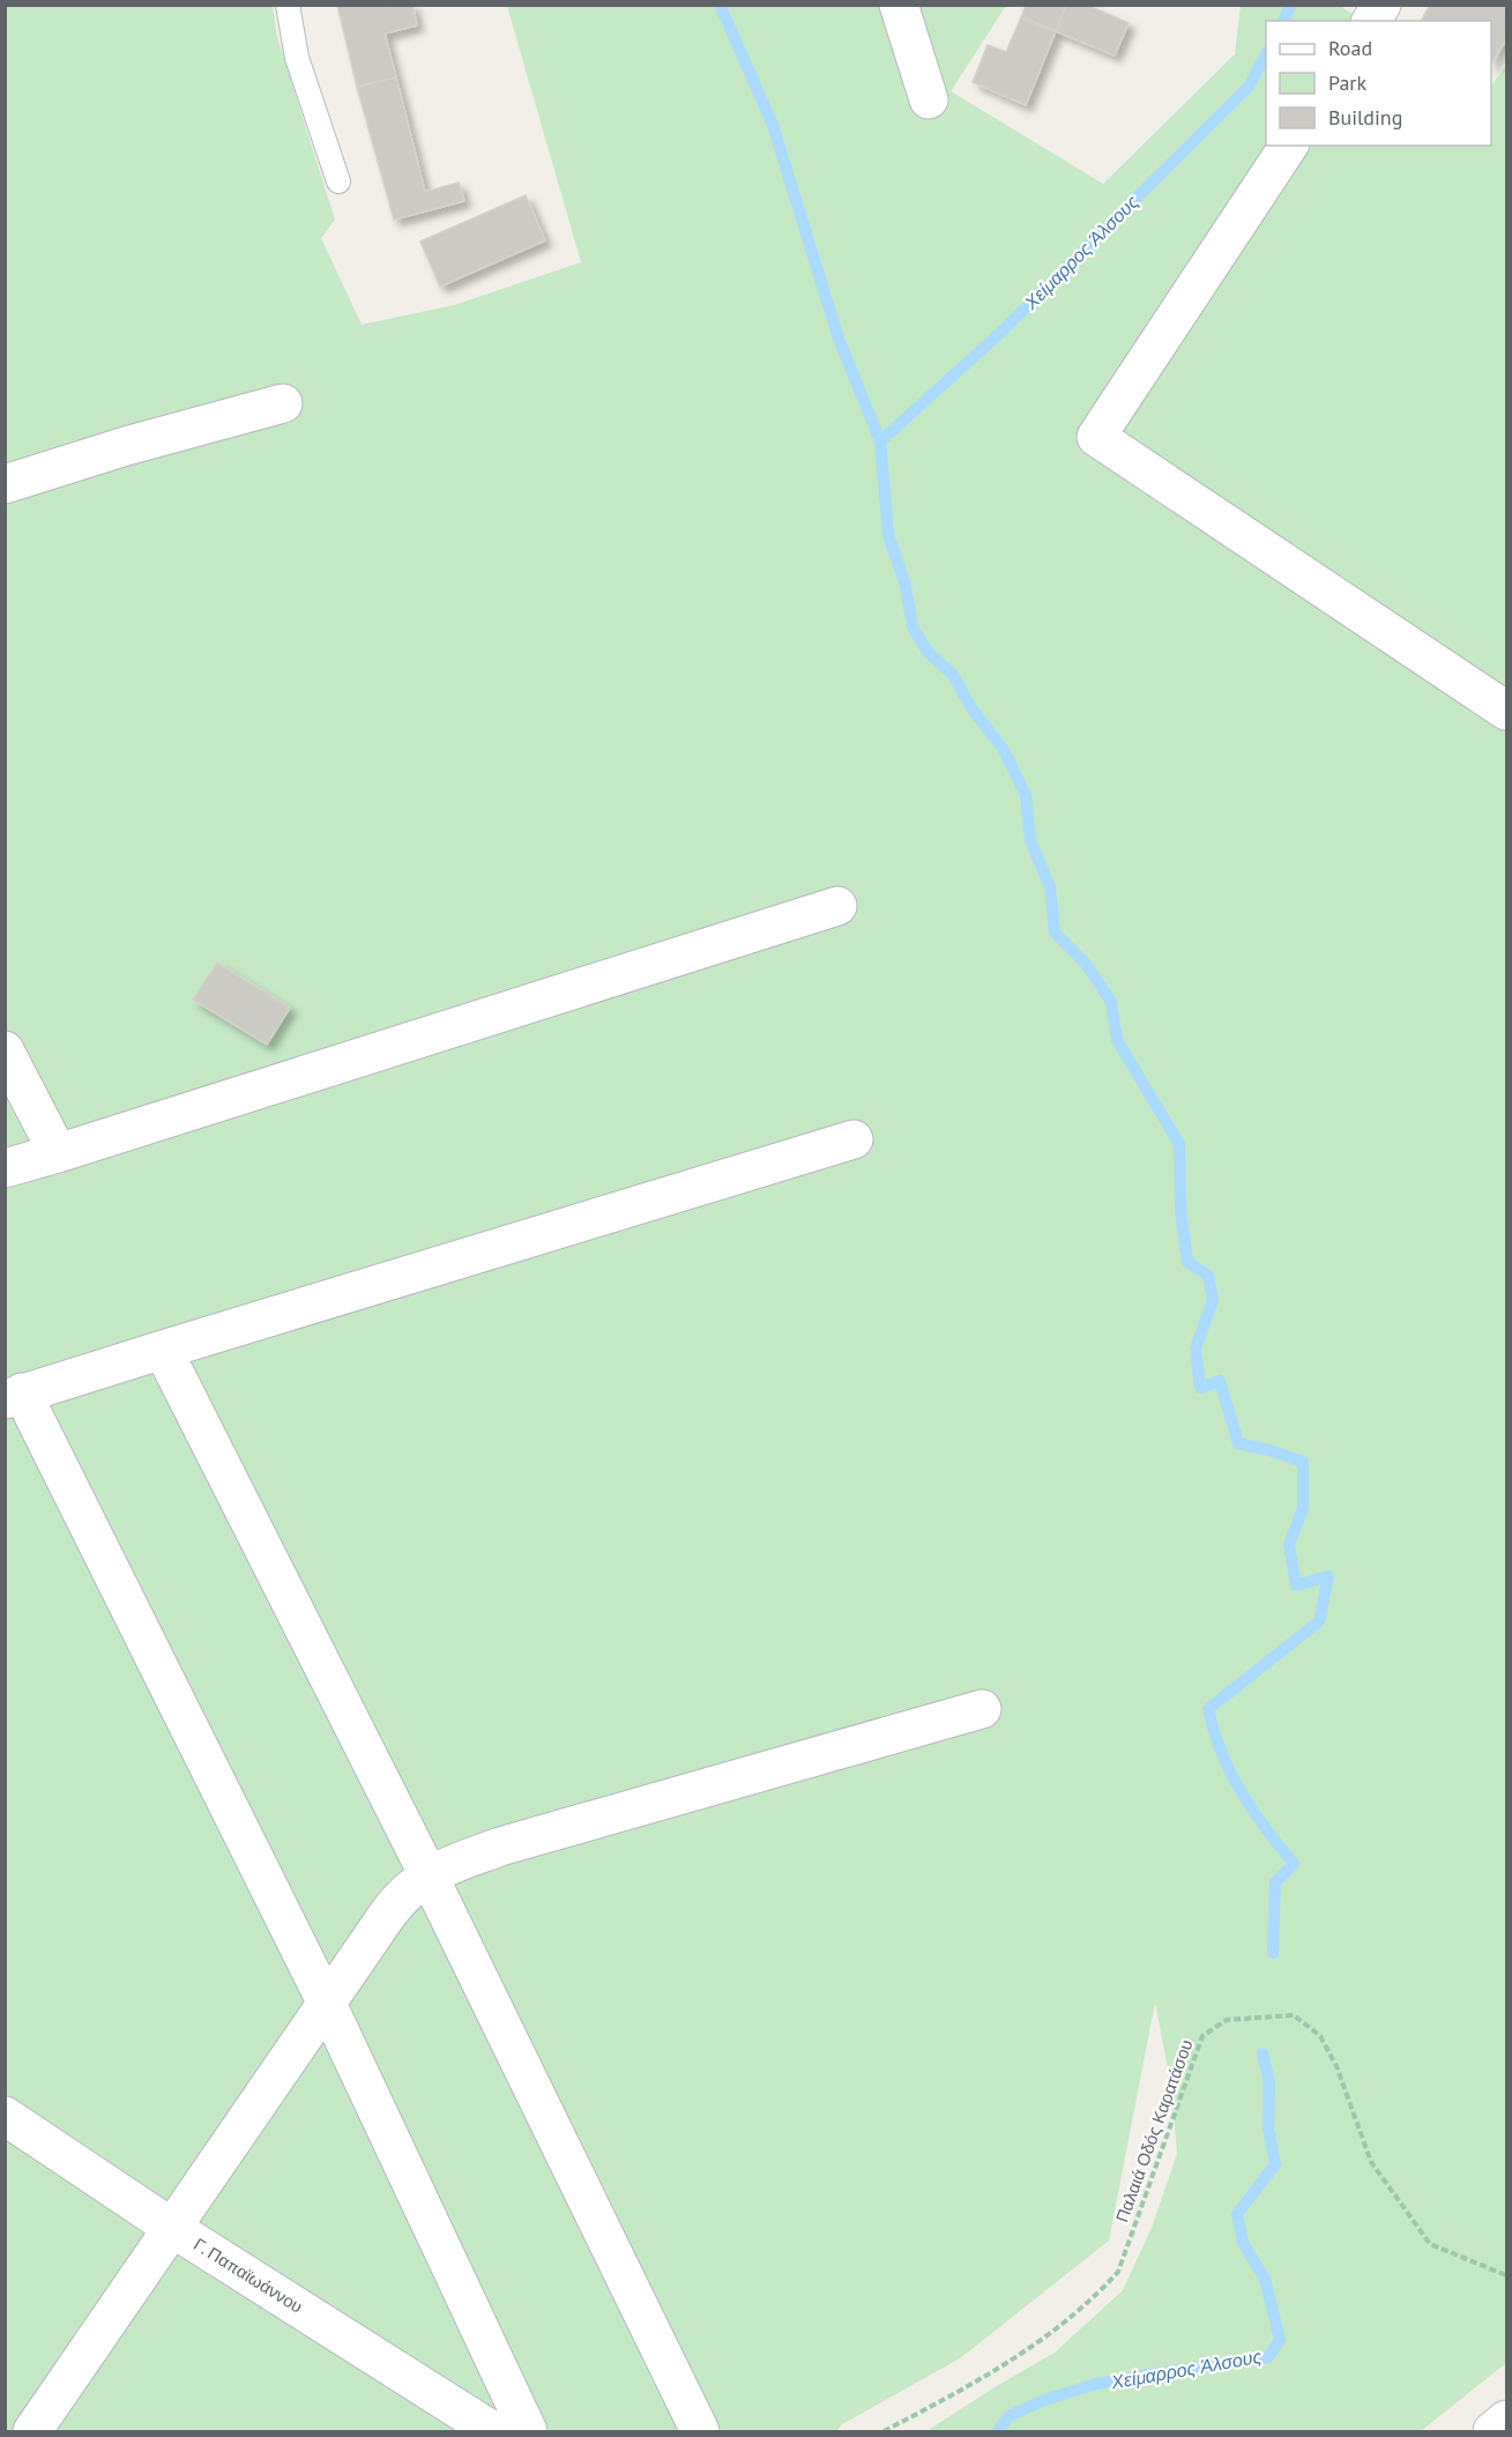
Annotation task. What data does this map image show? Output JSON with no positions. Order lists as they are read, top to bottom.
{
  "streets": {
    "street": ["Γ. Παπαϊωάννου"],
    "path": ["Παλαιά Οδός Καρατάσου"]
  },
  "water": ["Χείμαρρος Άλσους"],
  "legend": ["Road", "Park", "Building"]
}
